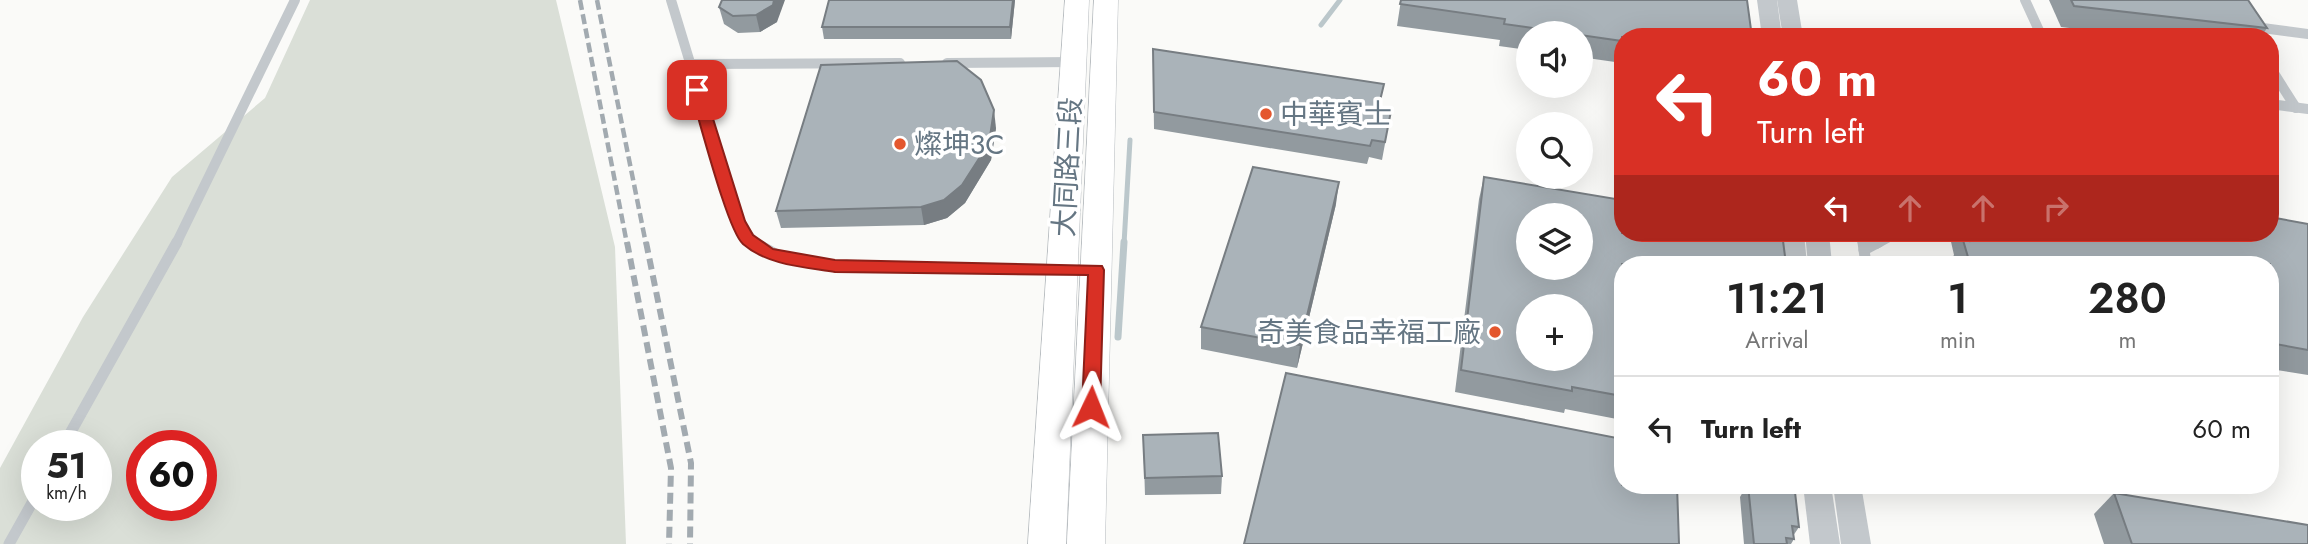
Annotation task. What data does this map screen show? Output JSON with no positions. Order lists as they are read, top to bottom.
{
  "streets": {
    "main road": ["大同路三段"]
  },
  "places": ["中華賓士", "燦坤3C", "奇美食品幸福工廠"],
  "page": {
    "map_buttons": "+",
    "turn": ["60 m", "Turn left"],
    "eta": [
      "11:21",
      "Arrival",
      "1",
      "min",
      "280",
      "m"
    ],
    "list": [
      {
        "name": "Turn left",
        "value": "60 m"
      }
    ],
    "speed": "51 km/h",
    "limit": "60"
  }
}
